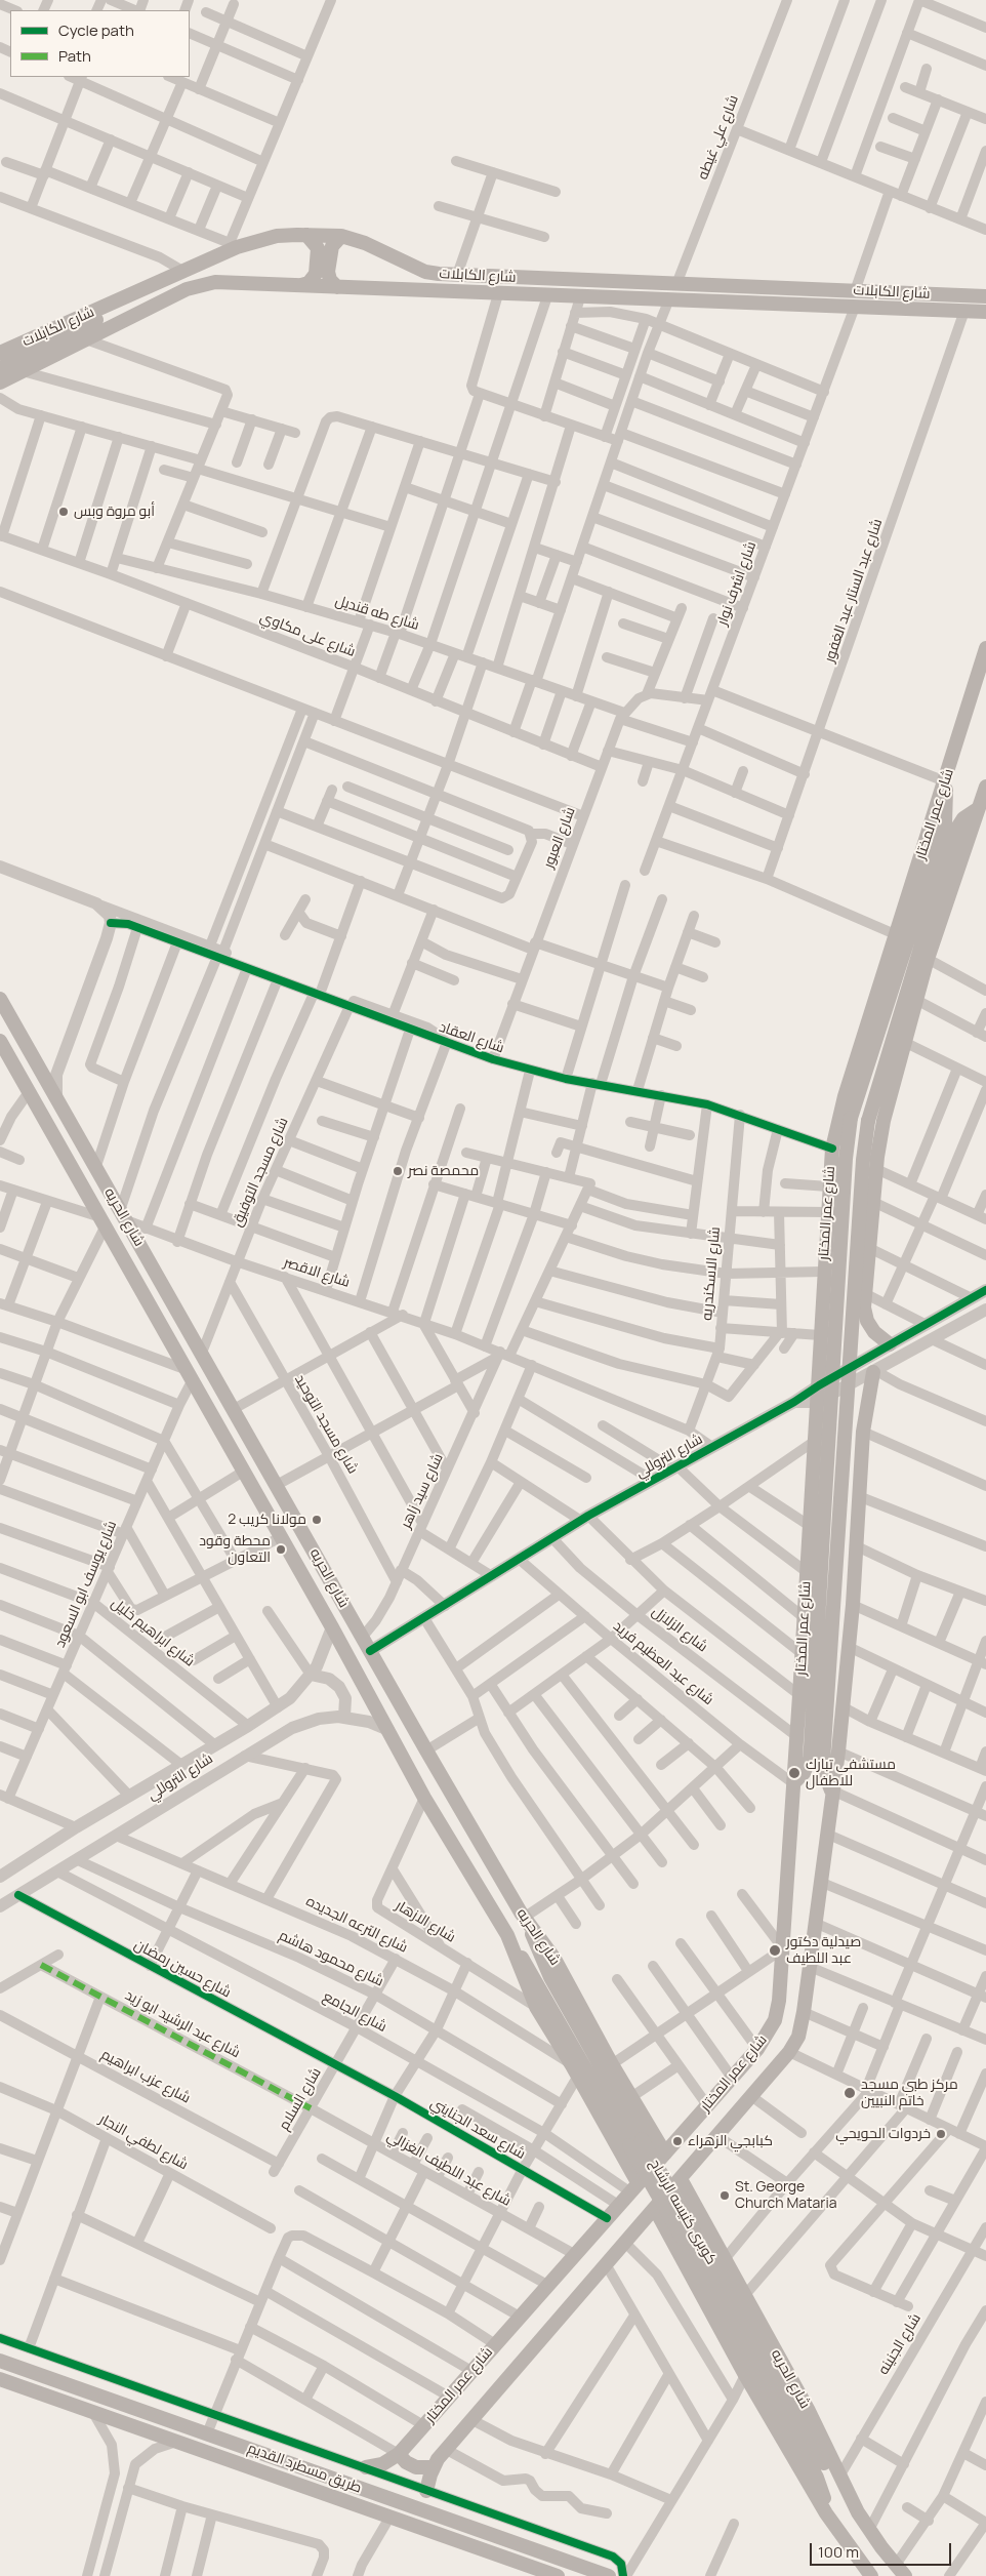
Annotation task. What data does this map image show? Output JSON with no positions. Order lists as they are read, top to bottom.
{
  "streets": {
    "main road": [
      "شارع الكابلات",
      "شارع عمر المختار",
      "شارع الحريه",
      "كوبرى كنيسه الرشاح",
      "طريق مسطرد القديم"
    ],
    "street": [
      "شارع علي غيطه",
      "شارع اشرف نوار",
      "شارع عبد الستار عبد الغفور",
      "شارع طه قنديل",
      "شارع على مكاوي",
      "شارع العبور",
      "شارع العقاد",
      "شارع مسجد التوفيق",
      "شارع الاقصر",
      "شارع الاسكندريه",
      "شارع مسجد التوحيد",
      "شارع التروللي",
      "شارع سيد زاهر",
      "شارع يوسف ابو السعود",
      "شارع الزلازل",
      "شارع ابراهيم خليل",
      "شارع عبد العظيم فريد",
      "شارع الازهار",
      "شارع الترعه الجديده",
      "شارع محمود هاشم",
      "شارع حسين رمضان",
      "شارع الجامع",
      "شارع عبد الرشيد ابو زيد",
      "شارع عزب ابراهيم",
      "شارع السلام",
      "شارع سعد الجنايني",
      "شارع لطفي النجار",
      "شارع عبد اللطيف الغزالي",
      "شارع الجنينه"
    ]
  },
  "crossings": [
    ["شارع علي غيطه", "شارع الكابلات"],
    ["شارع الكابلات", "شارع اشرف نوار"],
    ["شارع الكابلات", "شارع عبد الستار عبد الغفور"],
    ["شارع اشرف نوار", "شارع طه قنديل"],
    ["شارع طه قنديل", "شارع العبور"],
    ["شارع على مكاوي", "شارع العبور"],
    ["شارع عمر المختار", "شارع العقاد"],
    ["شارع عمر المختار", "شارع الحريه"],
    ["شارع عمر المختار", "شارع التروللي"],
    ["شارع عمر المختار", "شارع الزلازل"],
    ["شارع عمر المختار", "شارع عبد العظيم فريد"],
    ["شارع عمر المختار", "شارع الجامع"],
    ["شارع عمر المختار", "شارع سعد الجنايني"],
    ["شارع عمر المختار", "شارع عبد اللطيف الغزالي"],
    ["شارع العبور", "شارع العقاد"],
    ["شارع العقاد", "شارع مسجد التوفيق"],
    ["شارع العقاد", "شارع الاسكندريه"],
    ["شارع مسجد التوفيق", "شارع الحريه"],
    ["شارع مسجد التوفيق", "شارع الاقصر"],
    ["شارع مسجد التوفيق", "شارع مسجد التوحيد"],
    ["شارع الحريه", "شارع الاقصر"],
    ["شارع الحريه", "شارع التروللي"],
    ["شارع الحريه", "شارع سيد زاهر"],
    ["شارع الحريه", "شارع يوسف ابو السعود"],
    ["شارع الحريه", "شارع الازهار"],
    ["شارع الحريه", "شارع الترعه الجديده"],
    ["شارع الحريه", "شارع الجامع"],
    ["شارع الحريه", "كوبرى كنيسه الرشاح"],
    ["شارع الحريه", "شارع الجنينه"],
    ["شارع الاقصر", "شارع الاسكندريه"],
    ["شارع الاقصر", "شارع التروللي"],
    ["شارع الاقصر", "شارع سيد زاهر"],
    ["شارع مسجد التوحيد", "شارع سيد زاهر"],
    ["شارع التروللي", "شارع الزلازل"],
    ["شارع التروللي", "شارع ابراهيم خليل"],
    ["شارع التروللي", "شارع عبد العظيم فريد"],
    ["شارع التروللي", "شارع الترعه الجديده"],
    ["شارع التروللي", "شارع محمود هاشم"],
    ["شارع التروللي", "شارع حسين رمضان"],
    ["شارع التروللي", "شارع الجامع"],
    ["شارع يوسف ابو السعود", "شارع ابراهيم خليل"],
    ["شارع الترعه الجديده", "شارع السلام"],
    ["شارع محمود هاشم", "شارع السلام"],
    ["شارع حسين رمضان", "شارع السلام"],
    ["شارع حسين رمضان", "شارع سعد الجنايني"],
    ["شارع الجامع", "شارع السلام"],
    ["شارع عبد الرشيد ابو زيد", "شارع السلام"],
    ["شارع عبد الرشيد ابو زيد", "شارع عبد اللطيف الغزالي"],
    ["شارع عزب ابراهيم", "شارع السلام"],
    ["شارع السلام", "شارع سعد الجنايني"],
    ["شارع السلام", "شارع عبد اللطيف الغزالي"]
  ],
  "places": [
    "أبو مروة وبس",
    "محمصة نصر",
    "مولانا كريب 2",
    "محطة وقود التعاون",
    "مستشفى تبارك للاطفال",
    "صيدلية دكتور عبد اللطيف",
    "مركز طبي مسجد خاتم النبيين",
    "خردوات الحويحي",
    "كبابجي الزهراء",
    "St. George Church Mataria"
  ],
  "legend": ["Cycle path", "Path"],
  "scale_bar": "100 m"
}
